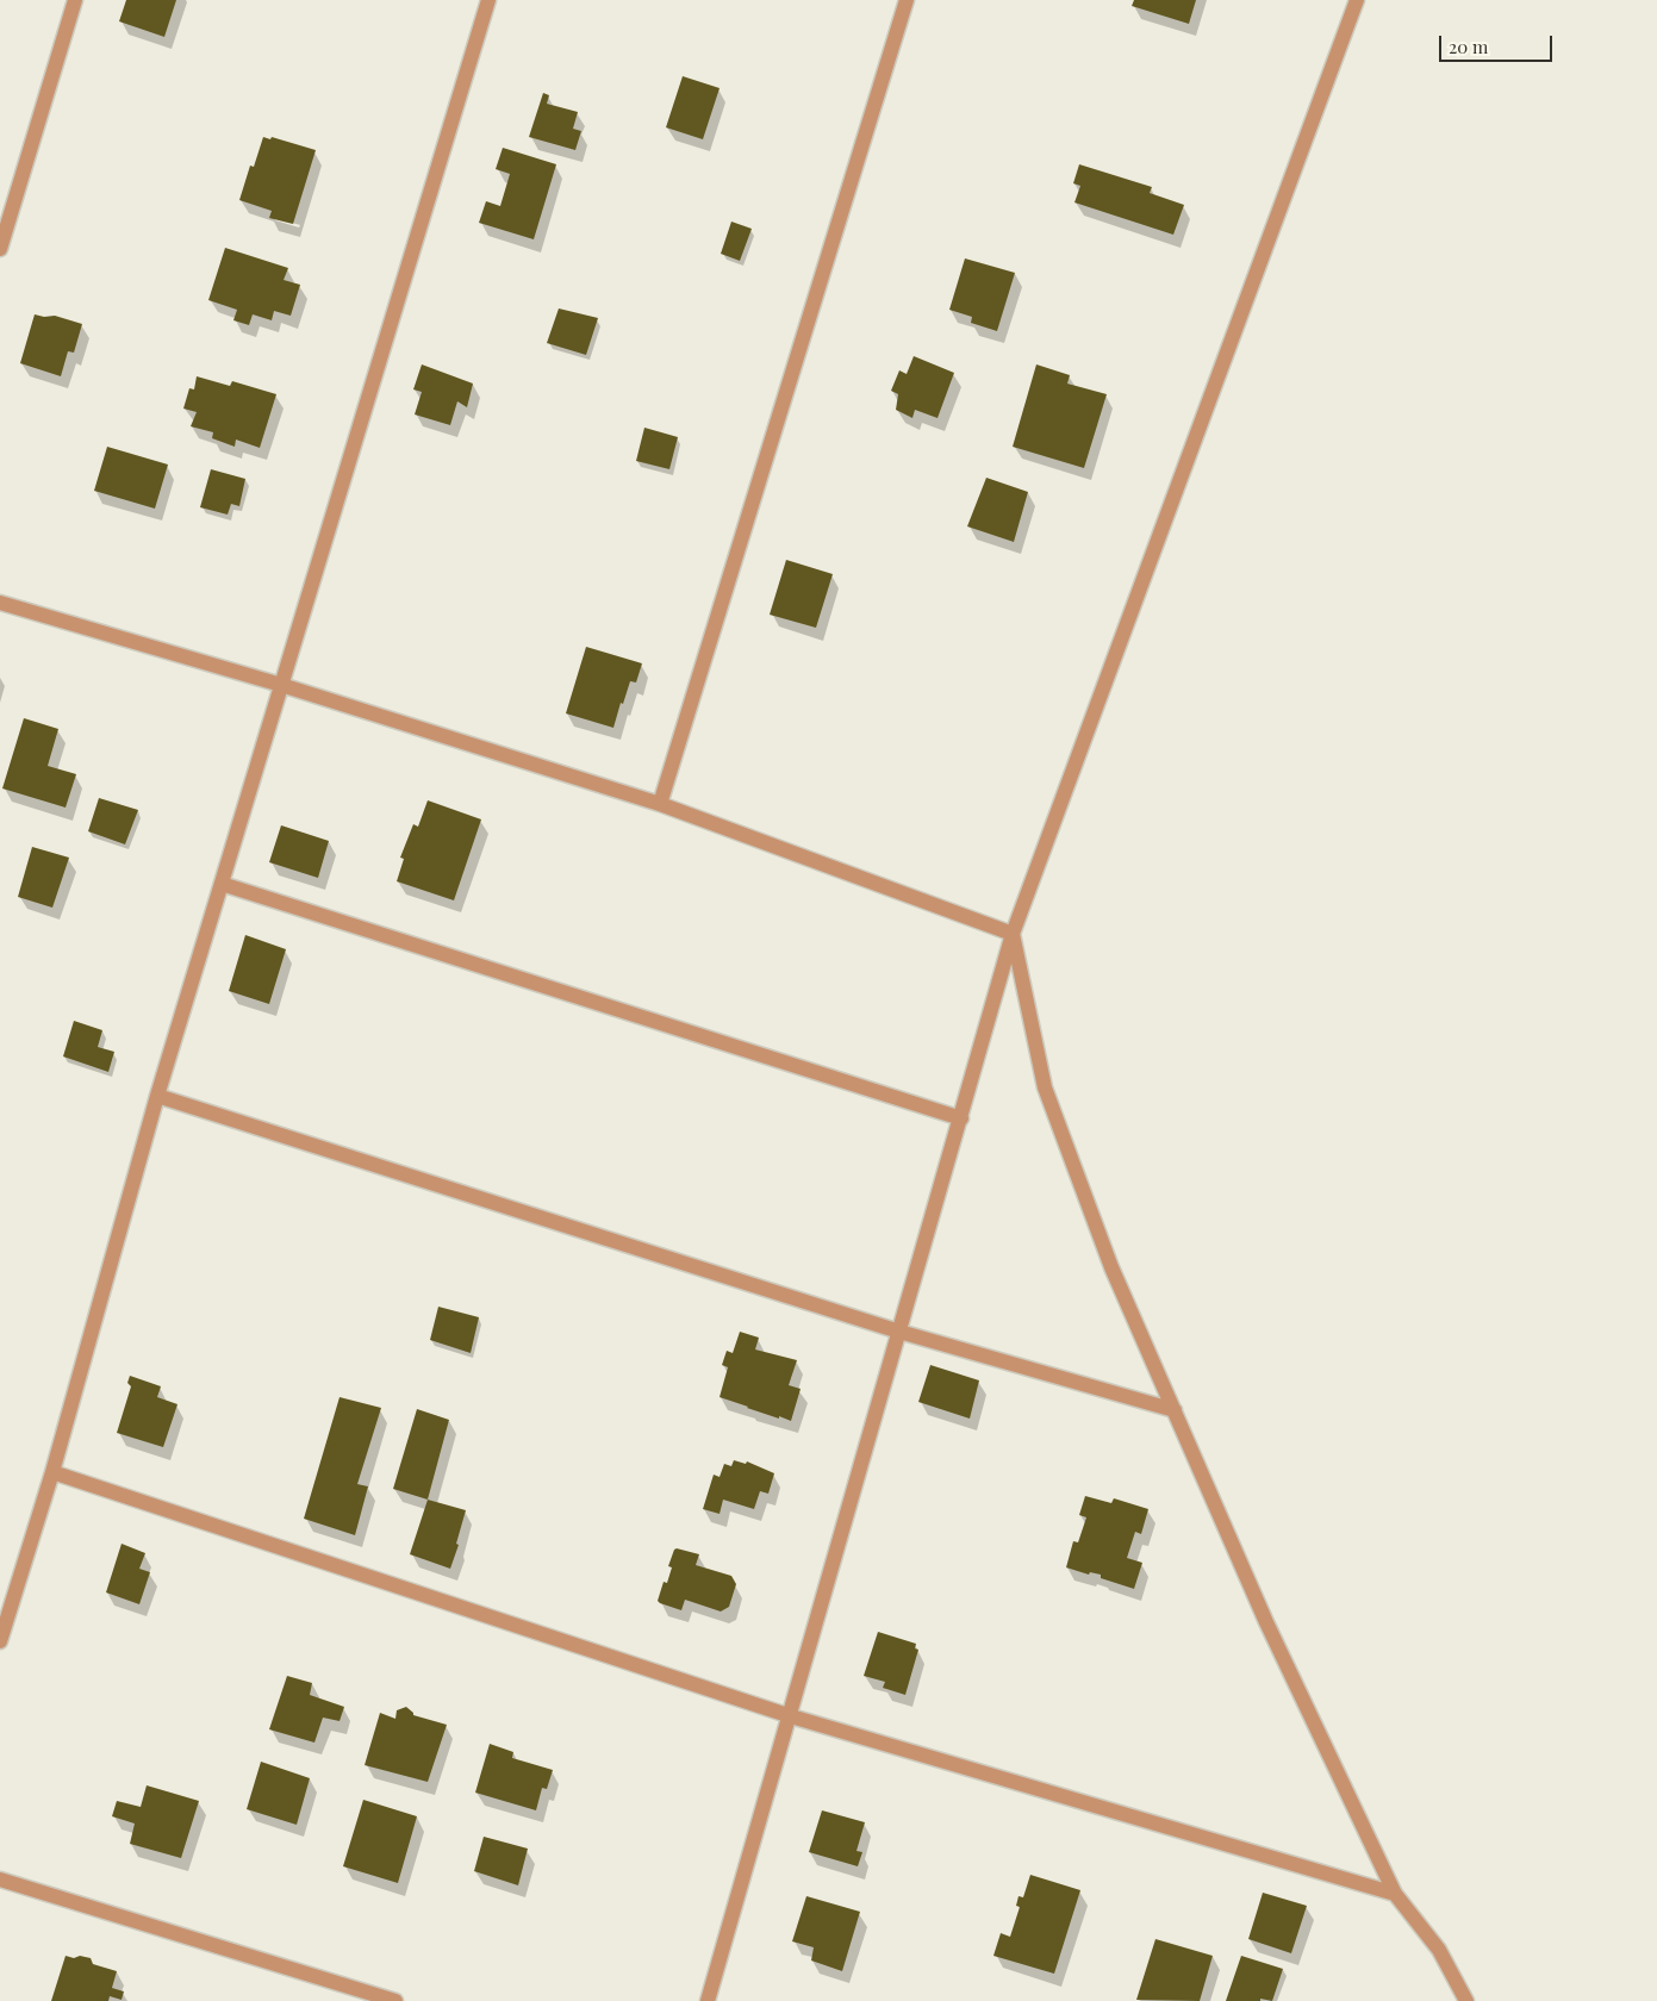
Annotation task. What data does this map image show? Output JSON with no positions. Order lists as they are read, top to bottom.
{
  "scale_bar": "20 m"
}
